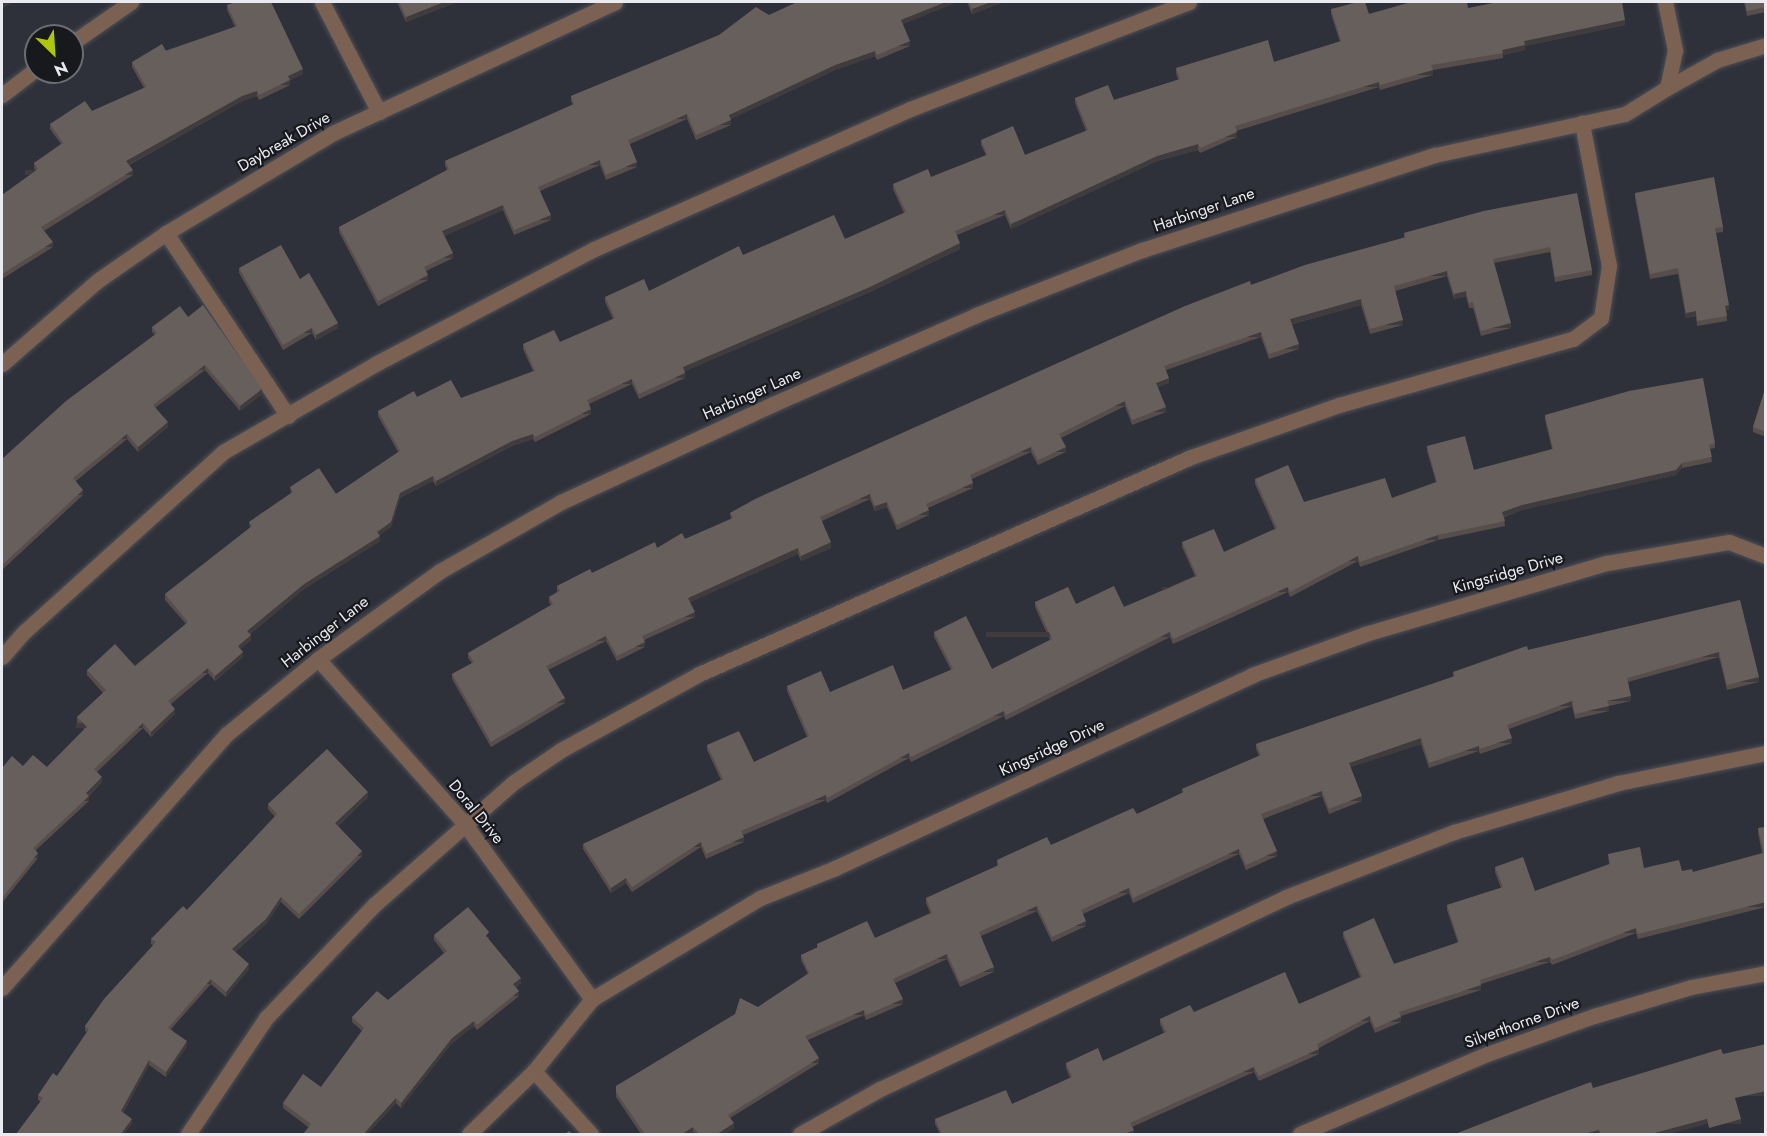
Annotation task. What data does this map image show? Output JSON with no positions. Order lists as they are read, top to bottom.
{
  "streets": {
    "street": [
      "Daybreak Drive",
      "Harbinger Lane",
      "Kingsridge Drive",
      "Doral Drive",
      "Silverthorne Drive"
    ]
  },
  "crossings": [
    ["Harbinger Lane", "Doral Drive"],
    ["Kingsridge Drive", "Doral Drive"]
  ],
  "north": "bottom right"
}
